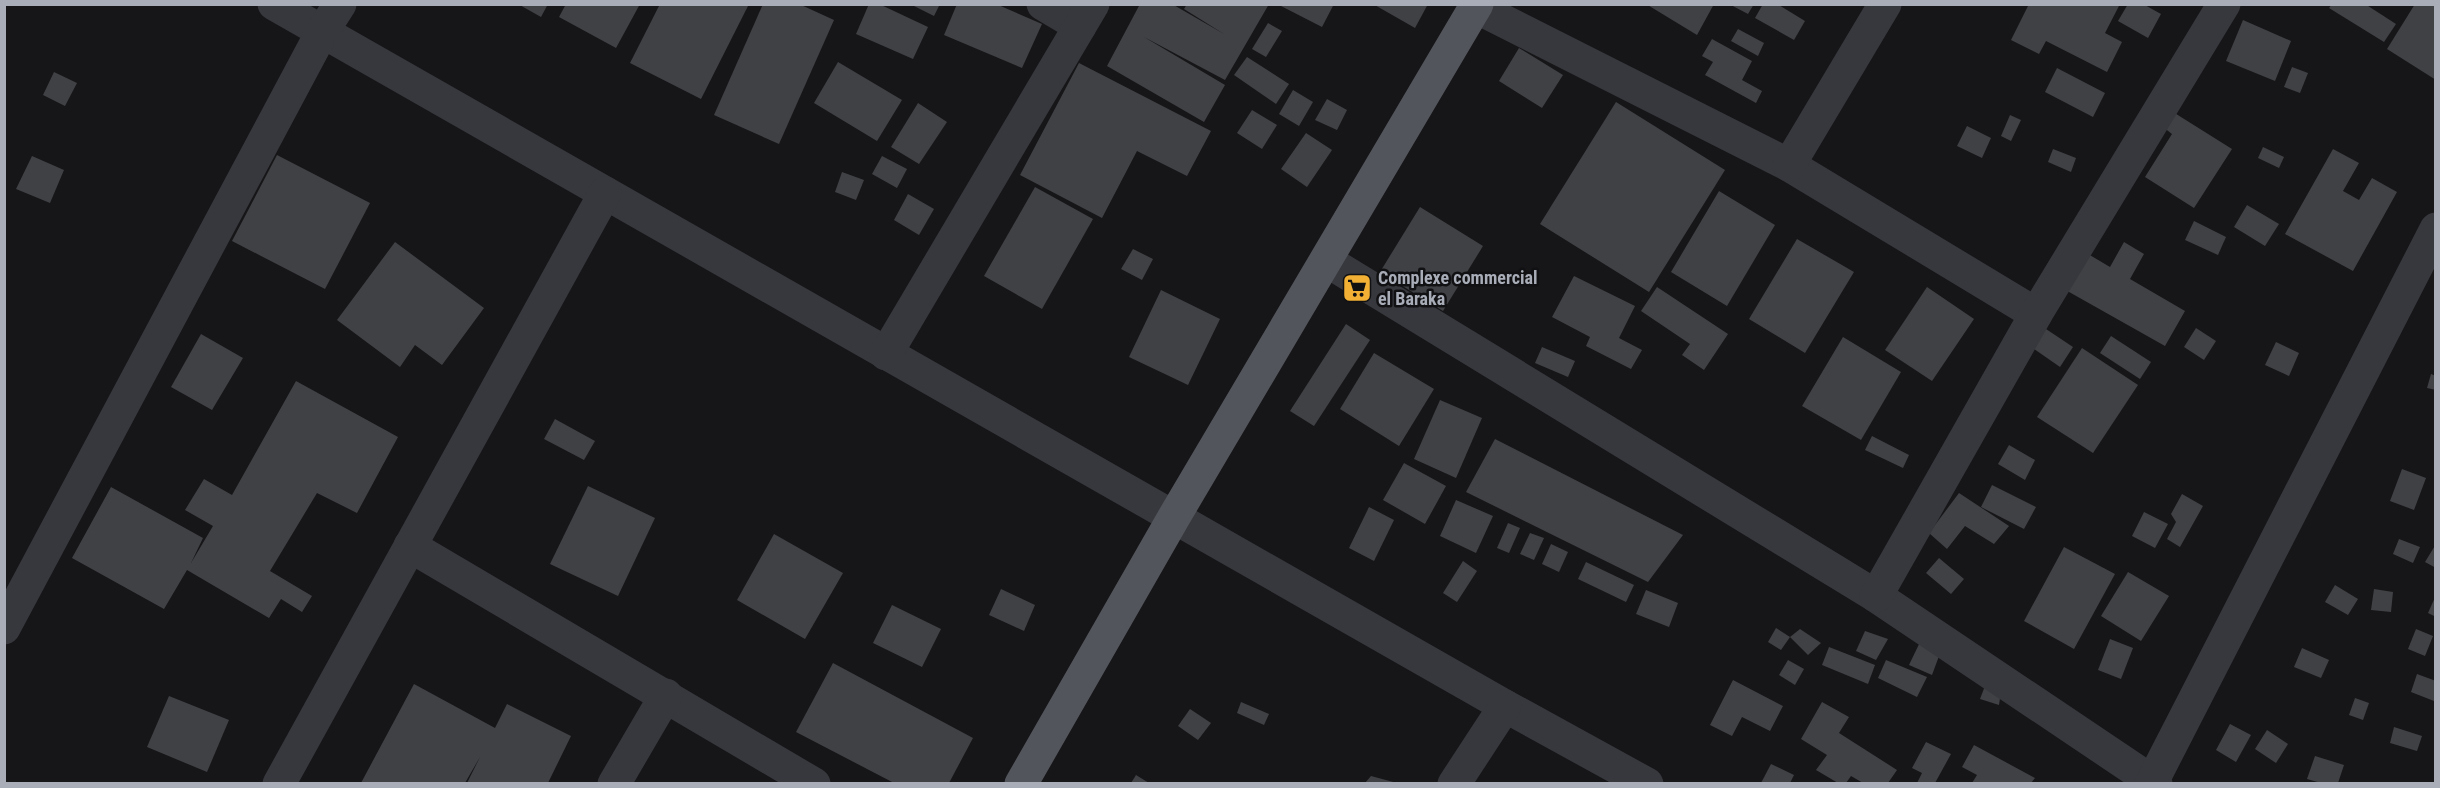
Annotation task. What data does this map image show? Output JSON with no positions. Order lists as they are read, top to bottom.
{
  "places": {
    "supermarket": ["Complexe commercial el Baraka"]
  }
}
